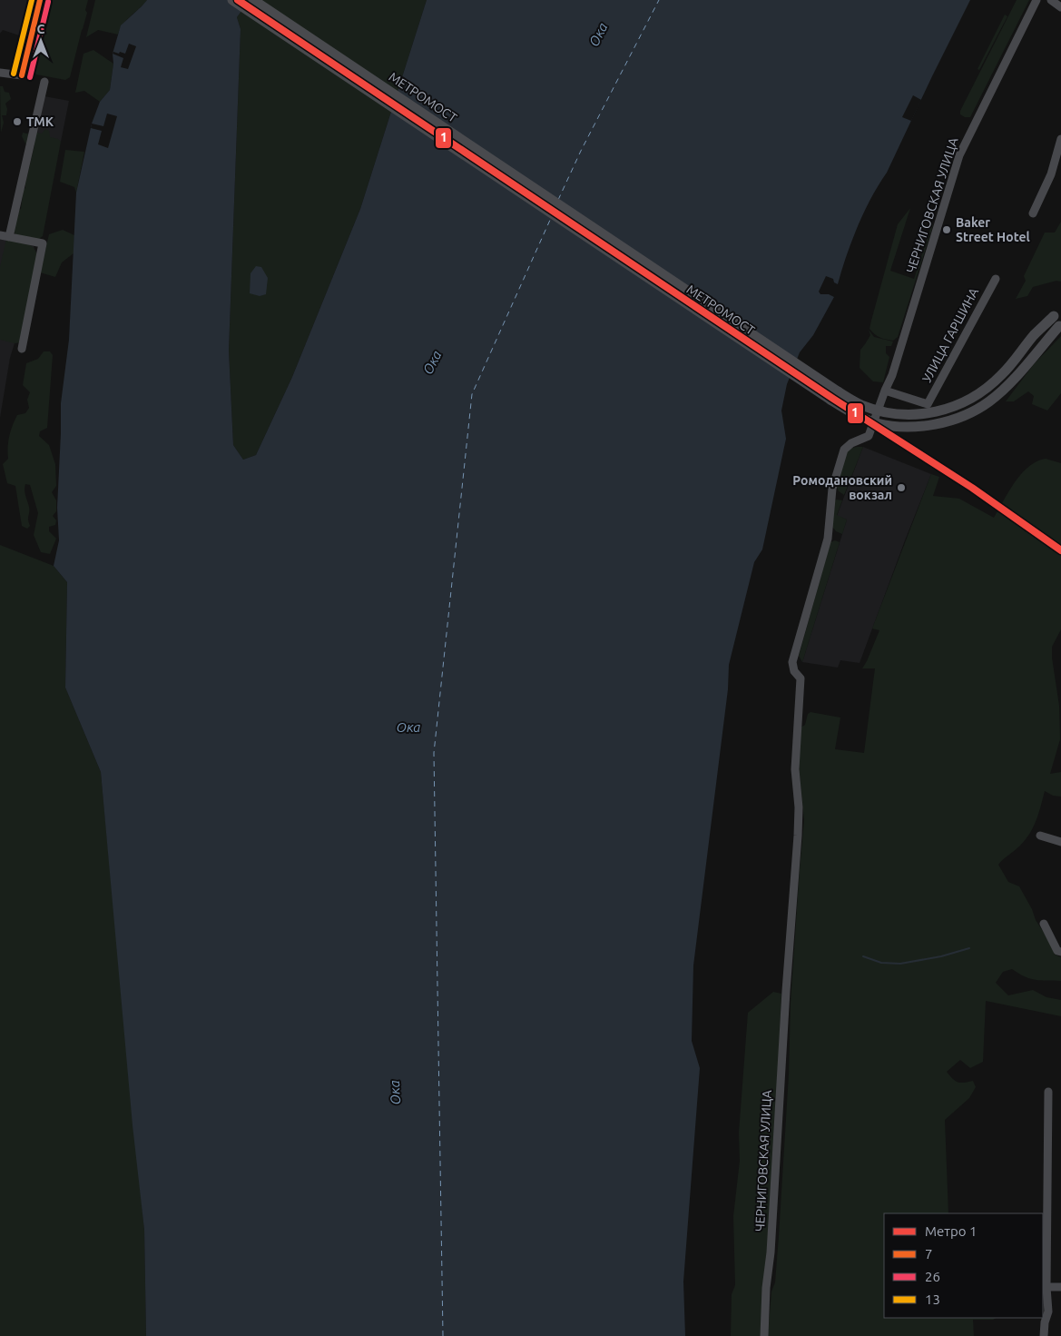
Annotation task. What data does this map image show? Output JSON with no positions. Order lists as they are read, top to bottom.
{
  "streets": {
    "main road": ["МЕТРОМОСТ"],
    "street": ["ЧЕРНИГОВСКАЯ УЛИЦА", "УЛИЦА ГАРШИНА"]
  },
  "crossings": [
    ["ЧЕРНИГОВСКАЯ УЛИЦА", "УЛИЦА ГАРШИНА"]
  ],
  "water": ["Ока"],
  "places": ["ТМК", "Baker Street Hotel", "Ромодановский вокзал"],
  "lines": [
    "metro line 1",
    "transit line 7",
    "transit line 13",
    "transit line 26"
  ],
  "legend": [
    "Метро 1",
    "7",
    "26",
    "13"
  ],
  "north": "top"
}
